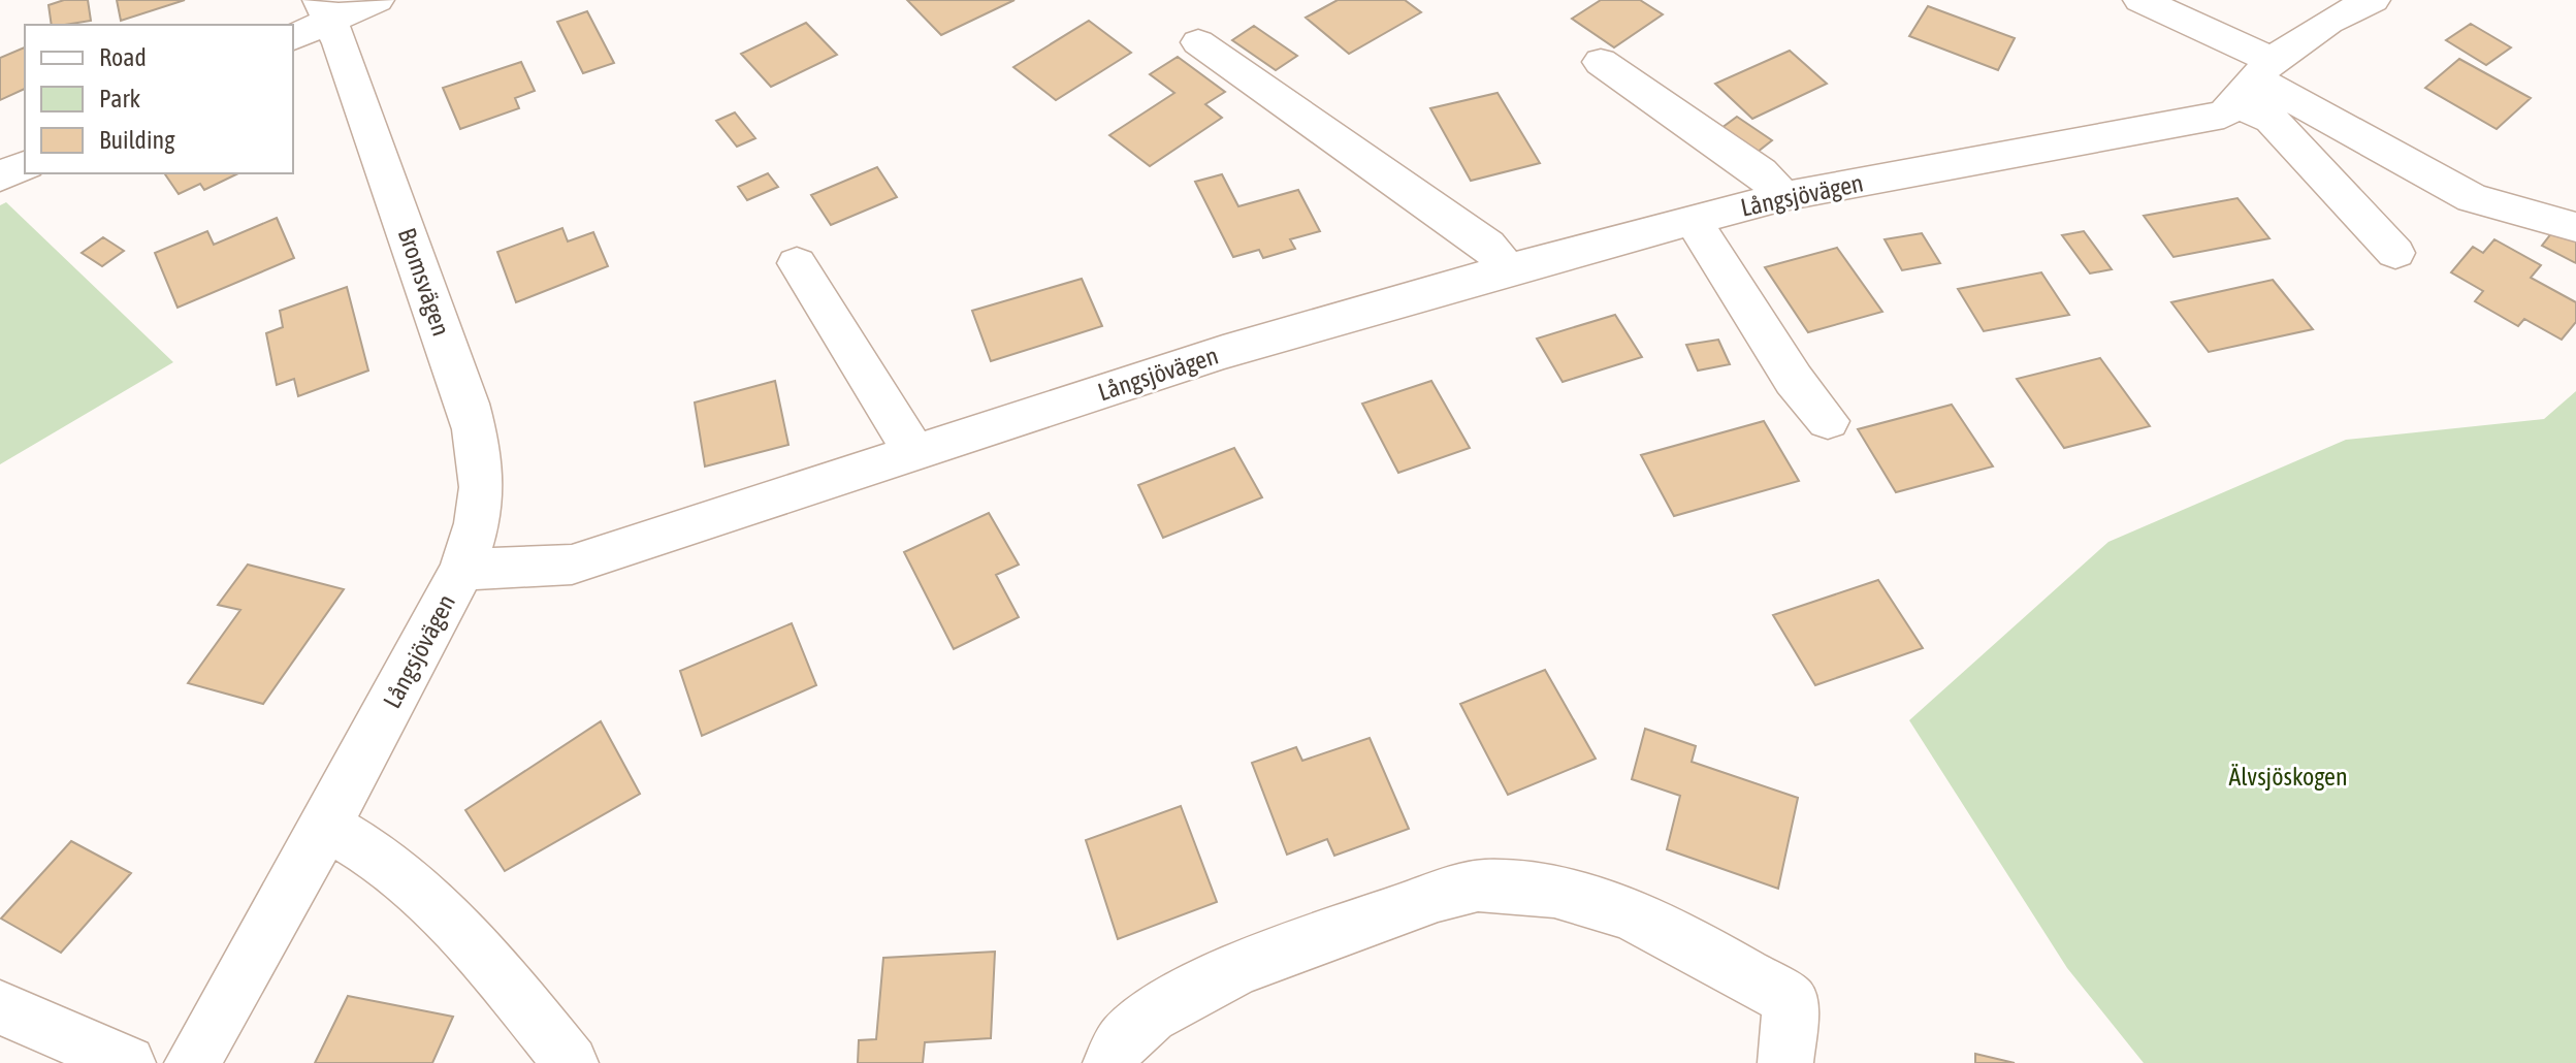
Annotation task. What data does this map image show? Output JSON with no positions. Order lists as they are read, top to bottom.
{
  "streets": {
    "street": ["Långsjövägen", "Bromsvägen"]
  },
  "crossings": [
    ["Långsjövägen", "Bromsvägen"]
  ],
  "parks": ["Älvsjöskogen"],
  "legend": ["Road", "Park", "Building"]
}
